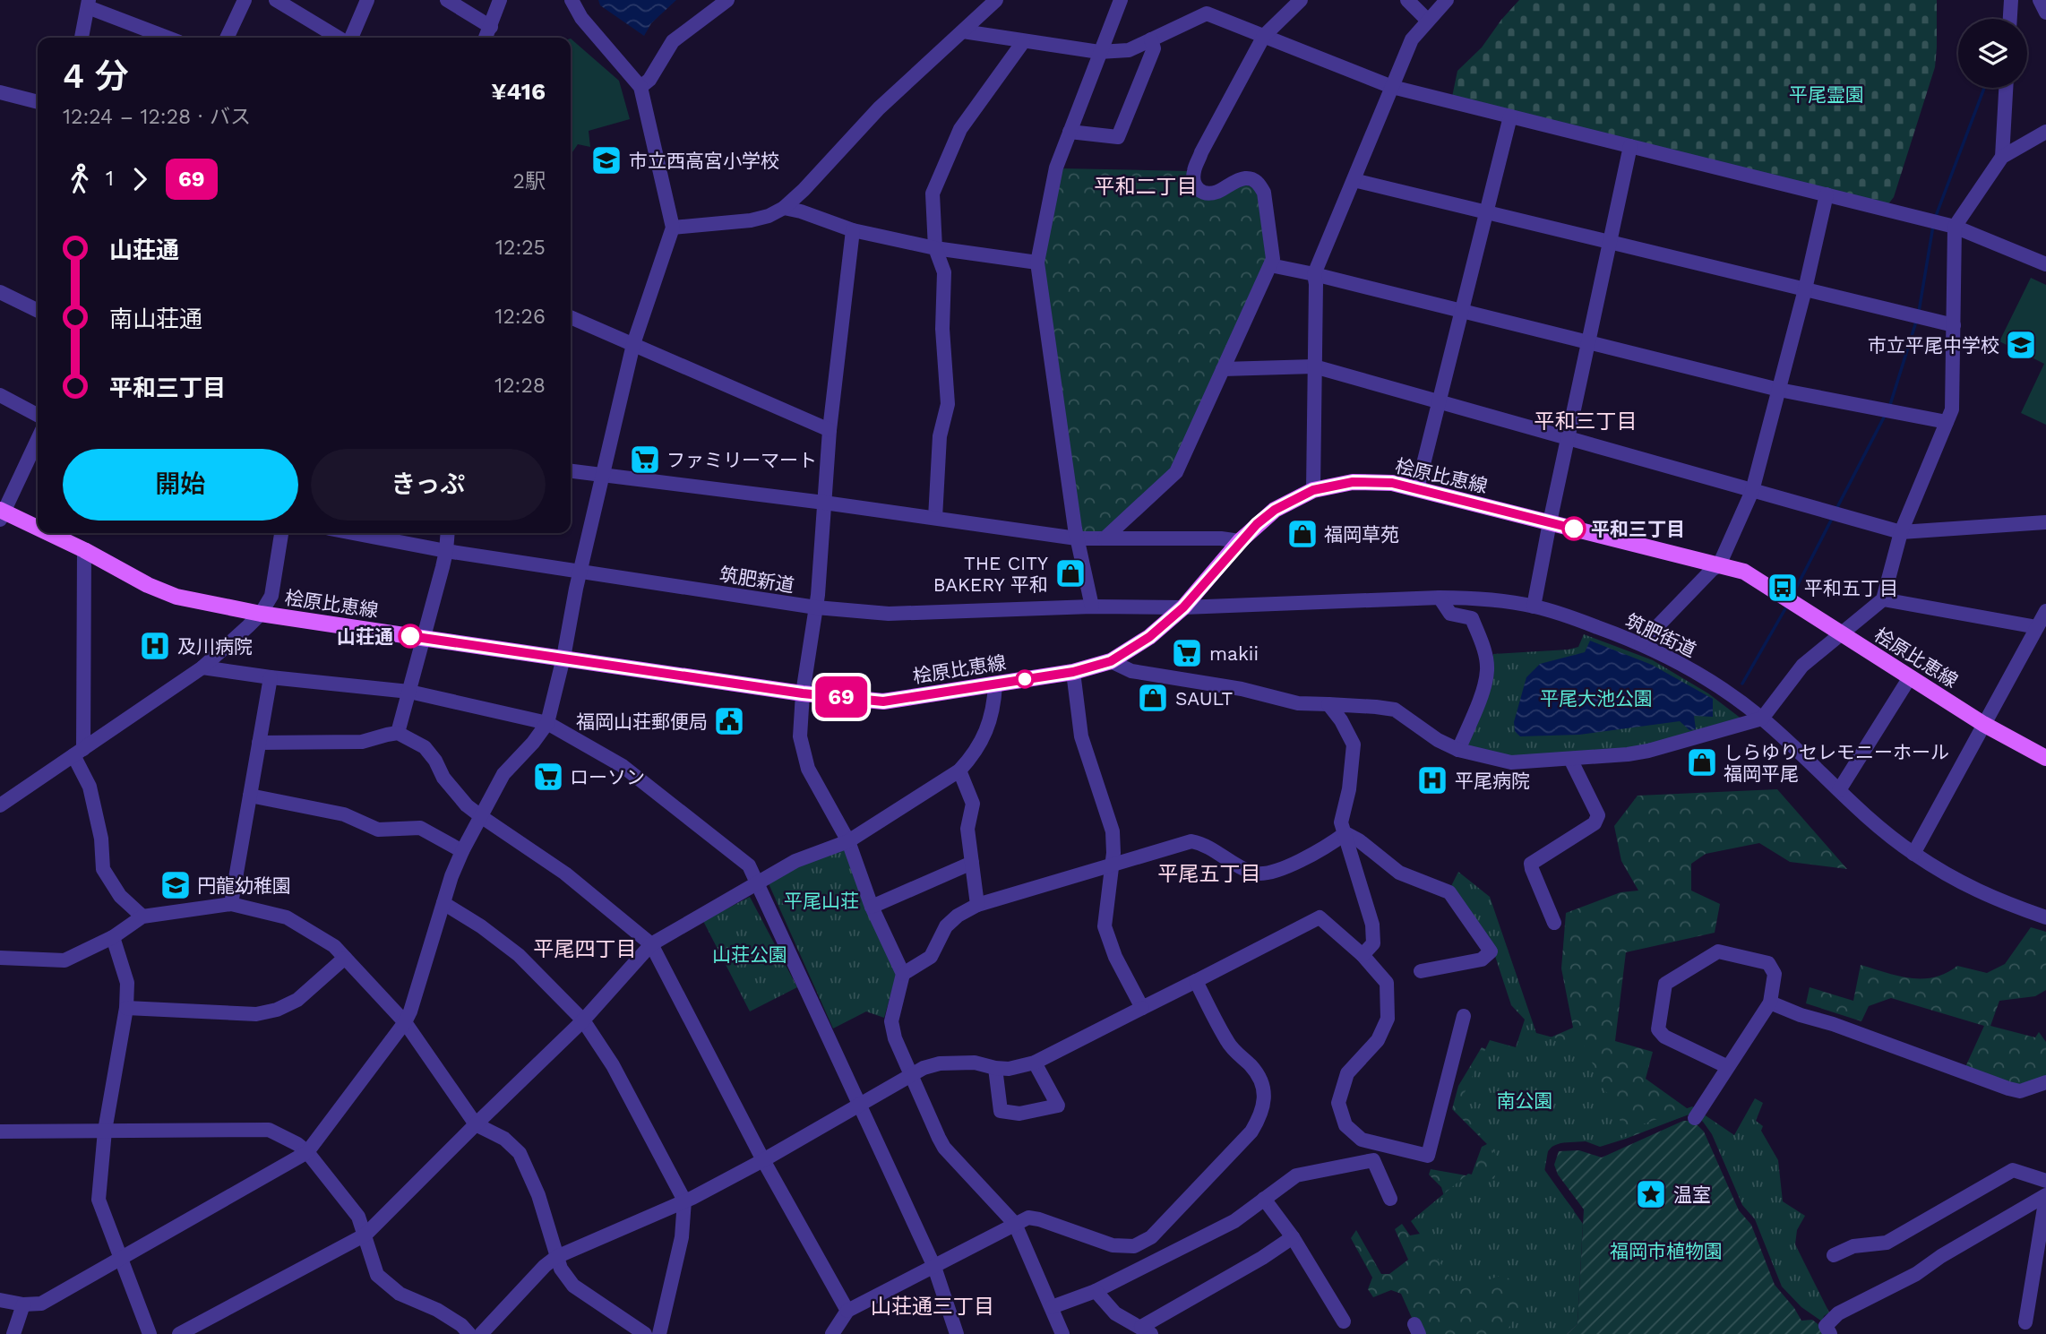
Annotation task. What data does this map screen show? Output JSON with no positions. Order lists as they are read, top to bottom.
{
  "streets": {
    "main road": ["桧原比恵線"],
    "street": ["筑肥新道", "筑肥街道"]
  },
  "crossings": [
    ["桧原比恵線", "筑肥新道"],
    ["桧原比恵線", "筑肥街道"],
    ["筑肥新道", "筑肥街道"]
  ],
  "districts": [
    "平和二丁目",
    "平和三丁目",
    "平尾五丁目",
    "平尾四丁目",
    "山荘通三丁目"
  ],
  "parks": [
    "平尾霊園",
    "平尾大池公園",
    "平尾山荘",
    "山荘公園",
    "南公園",
    "福岡市植物園"
  ],
  "places": {
    "school or university": ["市立西高宮小学校", "市立平尾中学校", "円龍幼稚園"],
    "supermarket": ["ファミリーマート", "makii", "ローソン"],
    "other": ["平和三丁目", "山荘通"],
    "shop": [
      "福岡草苑",
      "THE CITY BAKERY 平和",
      "SAULT",
      "しらゆりセレモニーホール 福岡平尾"
    ],
    "bus stop": ["平和五丁目"],
    "hospital": ["及川病院", "平尾病院"],
    "public building": ["福岡山荘郵便局"],
    "place": ["温室"]
  },
  "lines": ["bus line 69"],
  "page": {
    "on_map": "69",
    "heading": ["4 分", "12:24 – 12:28 · バス", "¥416"],
    "legs": ["1", "69", "2駅"],
    "list": [
      {
        "name": "山荘通",
        "value": "12:25"
      },
      {
        "name": "南山荘通",
        "value": "12:26"
      },
      {
        "name": "平和三丁目",
        "value": "12:28"
      }
    ],
    "buttons": ["開始", "きっぷ"]
  }
}
